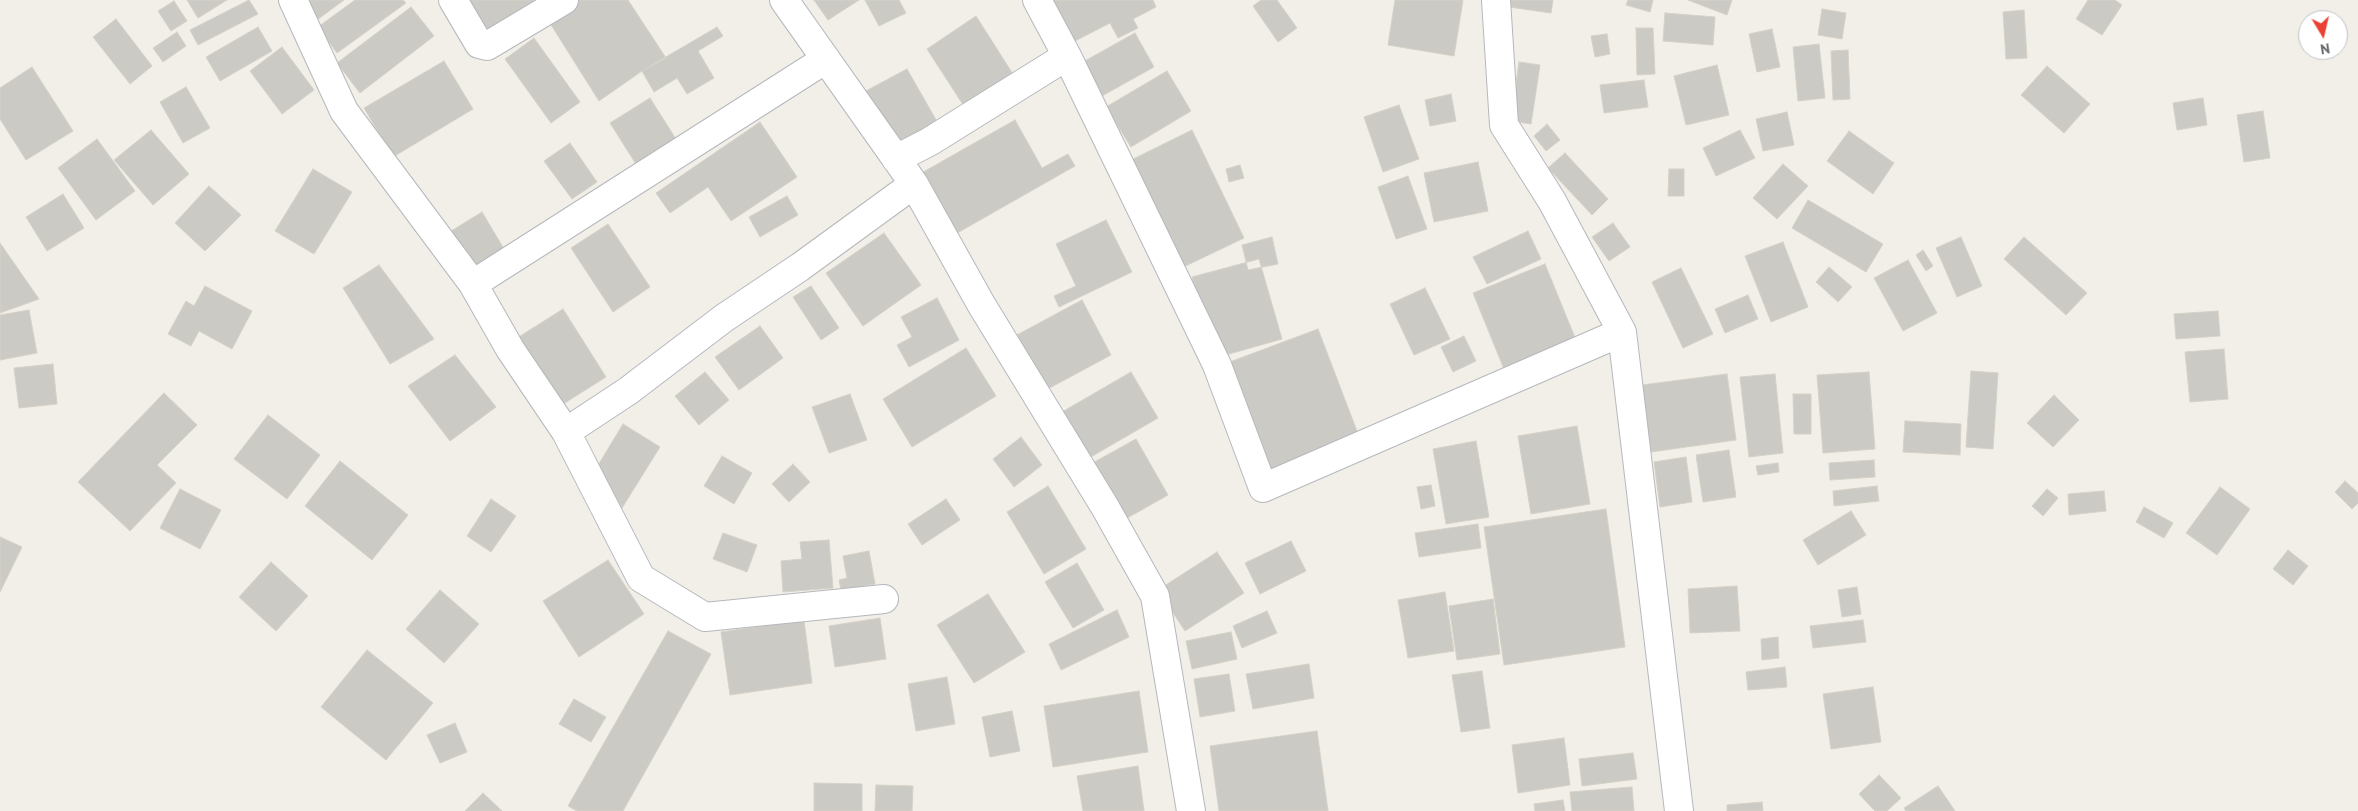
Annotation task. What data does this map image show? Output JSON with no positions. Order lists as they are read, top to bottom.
{
  "north": "bottom"
}
